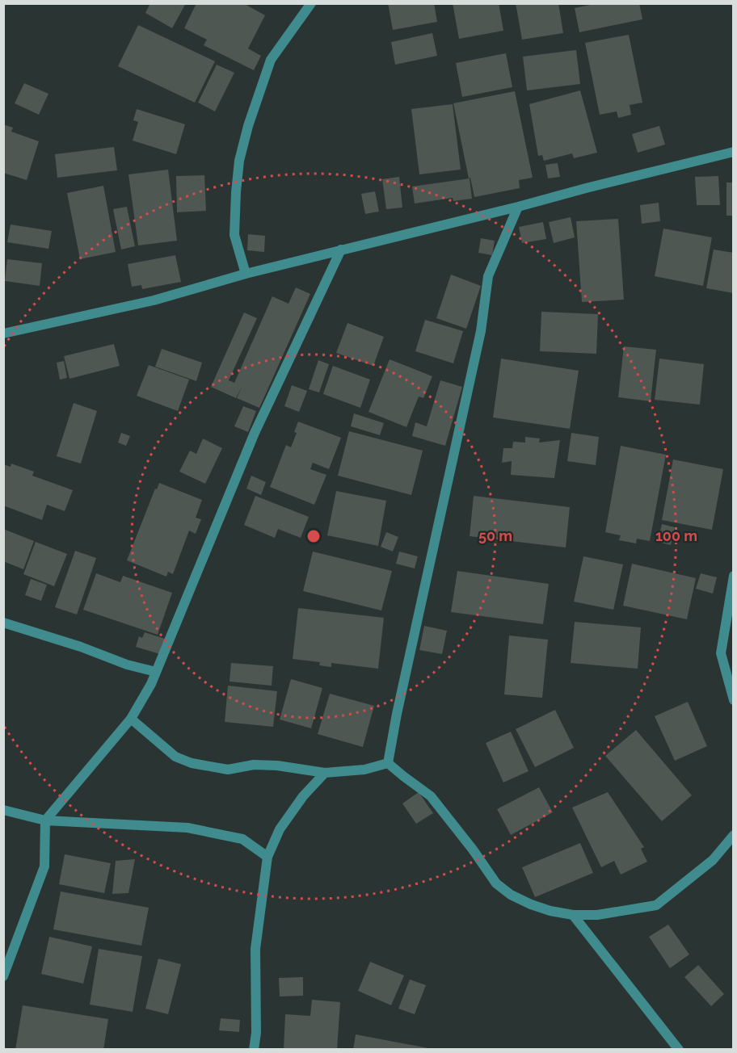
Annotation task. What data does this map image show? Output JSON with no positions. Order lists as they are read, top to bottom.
{
  "rings": ["50 m", "100 m"]
}
